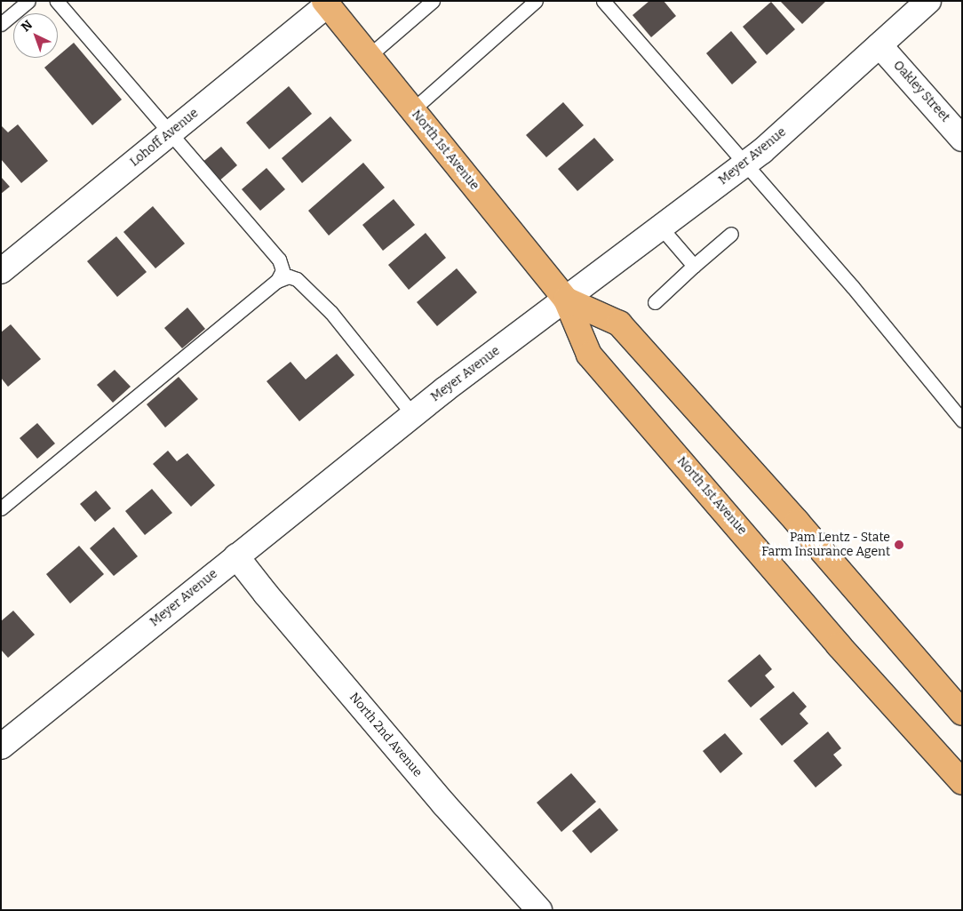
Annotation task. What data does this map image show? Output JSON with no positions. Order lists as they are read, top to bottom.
{
  "streets": {
    "main road": ["North 1st Avenue"],
    "street": [
      "Oakley Street",
      "Lohoff Avenue",
      "Meyer Avenue",
      "North 2nd Avenue"
    ]
  },
  "crossings": [
    ["Oakley Street", "Meyer Avenue"],
    ["Lohoff Avenue", "North 1st Avenue"],
    ["North 1st Avenue", "Meyer Avenue"],
    ["Meyer Avenue", "North 2nd Avenue"]
  ],
  "places": ["Pam Lentz - State Farm Insurance Agent"],
  "north": "top left"
}
